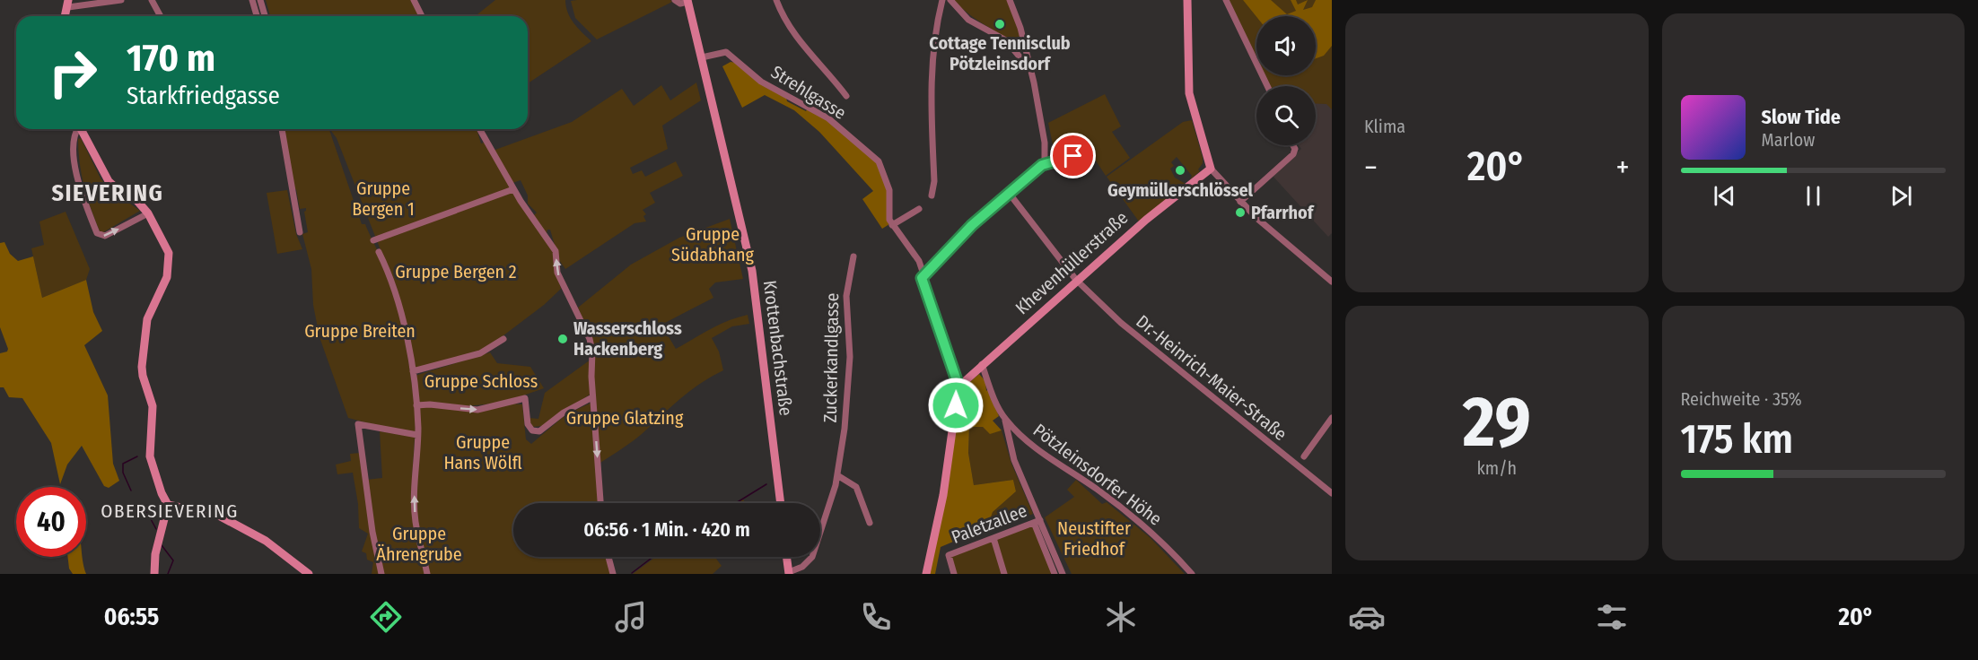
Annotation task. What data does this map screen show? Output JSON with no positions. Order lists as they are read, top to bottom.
{
  "streets": {
    "main road": ["Khevenhüllerstraße", "Krottenbachstraße"],
    "street": [
      "Strehlgasse",
      "Zuckerkandlgasse",
      "Dr.-Heinrich-Maier-Straße",
      "Pötzleinsdorfer Höhe",
      "Paletzallee"
    ]
  },
  "crossings": [
    ["Strehlgasse", "Krottenbachstraße"],
    ["Khevenhüllerstraße", "Dr.-Heinrich-Maier-Straße"],
    ["Khevenhüllerstraße", "Pötzleinsdorfer Höhe"]
  ],
  "districts": ["SIEVERING", "OBERSIEVERING"],
  "parks": [
    "Gruppe Bergen 1",
    "Gruppe Südabhang",
    "Gruppe Bergen 2",
    "Gruppe Breiten",
    "Gruppe Schloss",
    "Gruppe Glatzing",
    "Gruppe Hans Wölfl",
    "Neustifter Friedhof",
    "Gruppe Ährengrube"
  ],
  "places": [
    "Cottage Tennisclub Pötzleinsdorf",
    "Geymüllerschlössel",
    "Pfarrhof",
    "Wasserschloss Hackenberg"
  ],
  "page": {
    "tile": [
      "Klima",
      ["29", "km/h"],
      ["Reichweite · 35%", "175 km"]
    ],
    "turn": ["170 m", "Starkfriedgasse"],
    "song": ["Slow Tide", "Marlow"],
    "heat": ["−", "20°", "+"],
    "limit": "40",
    "trip": "06:56 · 1 Min. · 420 m",
    "tabs": ["06:55", "20°"]
  }
}
